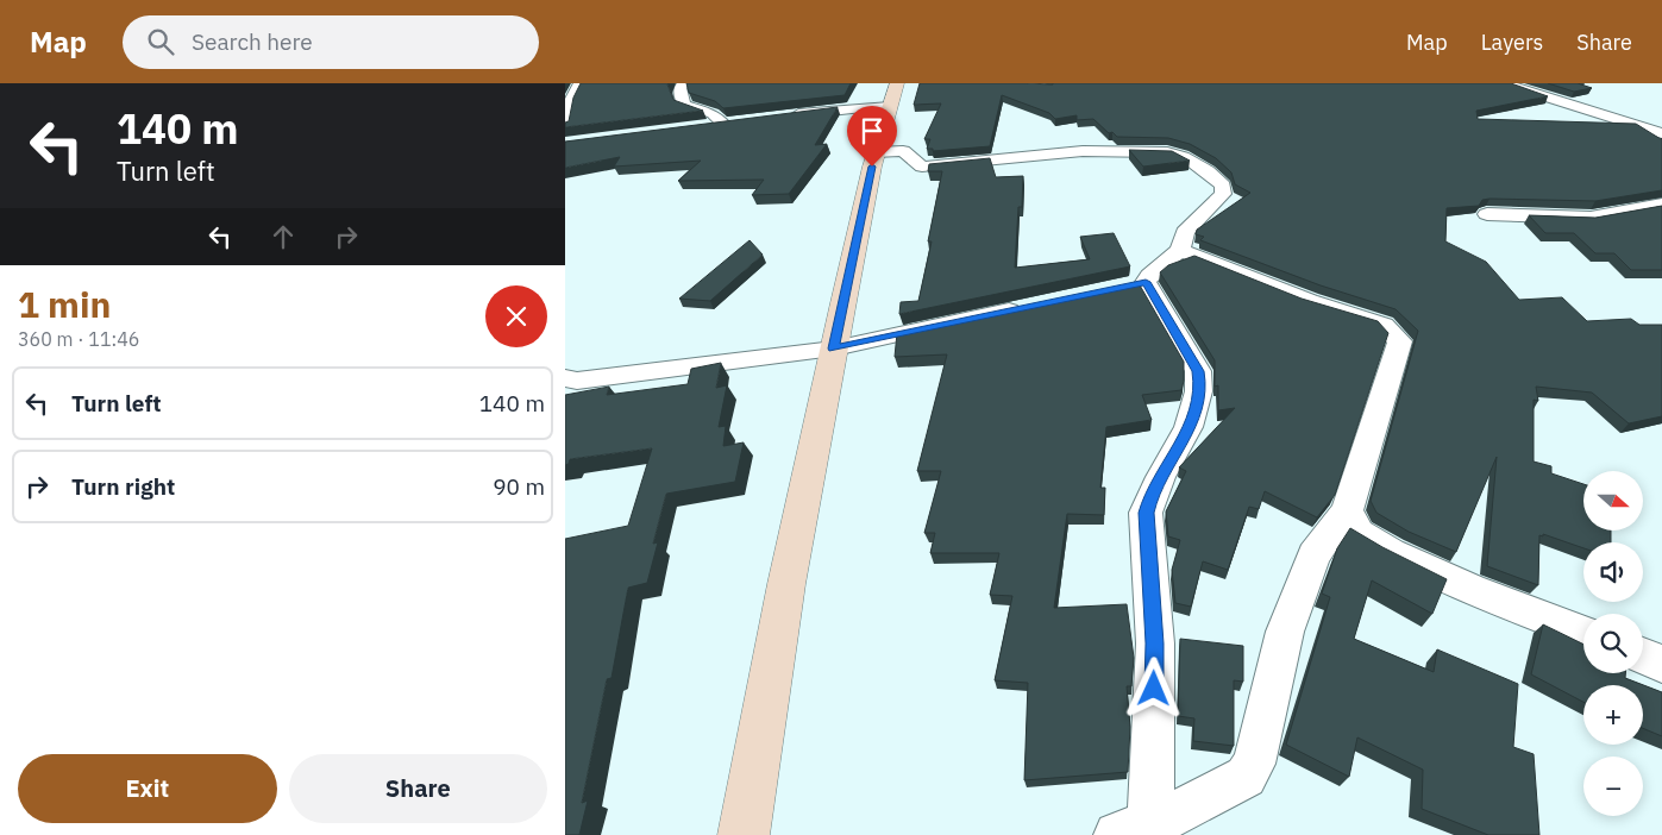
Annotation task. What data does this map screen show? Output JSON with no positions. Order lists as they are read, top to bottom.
{
  "north": "right",
  "page": {
    "header": "Map",
    "search": "Search here",
    "nav": ["Map", "Layers", "Share"],
    "turn": ["140 m", "Turn left"],
    "heading": ["1 min", "360 m · 11:46"],
    "list": [
      {
        "name": "Turn left",
        "value": "140 m"
      },
      {
        "name": "Turn right",
        "value": "90 m"
      }
    ],
    "map_buttons": ["+", "−"],
    "buttons": ["Exit", "Share"]
  }
}
